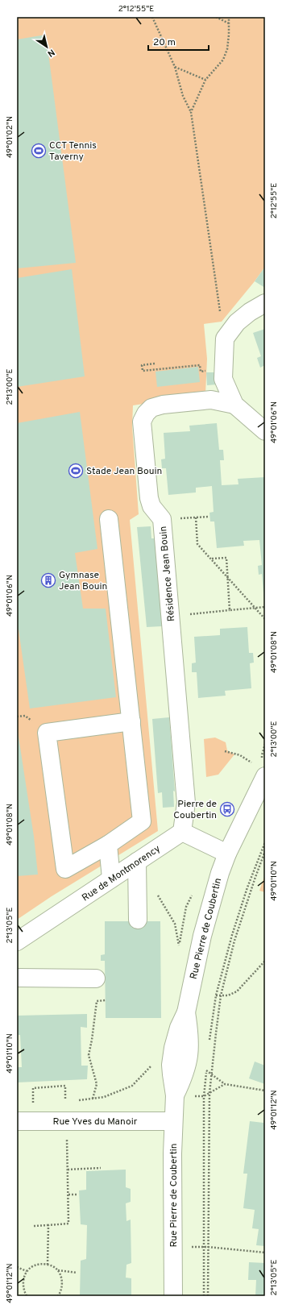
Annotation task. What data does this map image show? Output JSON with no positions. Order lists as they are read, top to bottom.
{
  "streets": {
    "street": [
      "Résidence Jean Bouin",
      "Rue de Montmorency",
      "Rue Pierre de Coubertin",
      "Rue Yves du Manoir"
    ]
  },
  "crossings": [
    ["Résidence Jean Bouin", "Rue de Montmorency"],
    ["Rue Pierre de Coubertin", "Rue Yves du Manoir"]
  ],
  "places": {
    "sports": ["CCT Tennis Taverny", "Stade Jean Bouin"],
    "building": ["Gymnase Jean Bouin"],
    "bus stop": ["Pierre de Coubertin"]
  },
  "scale_bar": "20 m",
  "north": "bottom right",
  "coordinates": [
    "2°12'55\"E",
    "49°01'02\"N",
    "2°13'00\"E",
    "49°01'06\"N",
    "49°01'08\"N",
    "49°01'10\"N",
    "2°13'05\"E",
    "49°01'12\"N"
  ]
}
